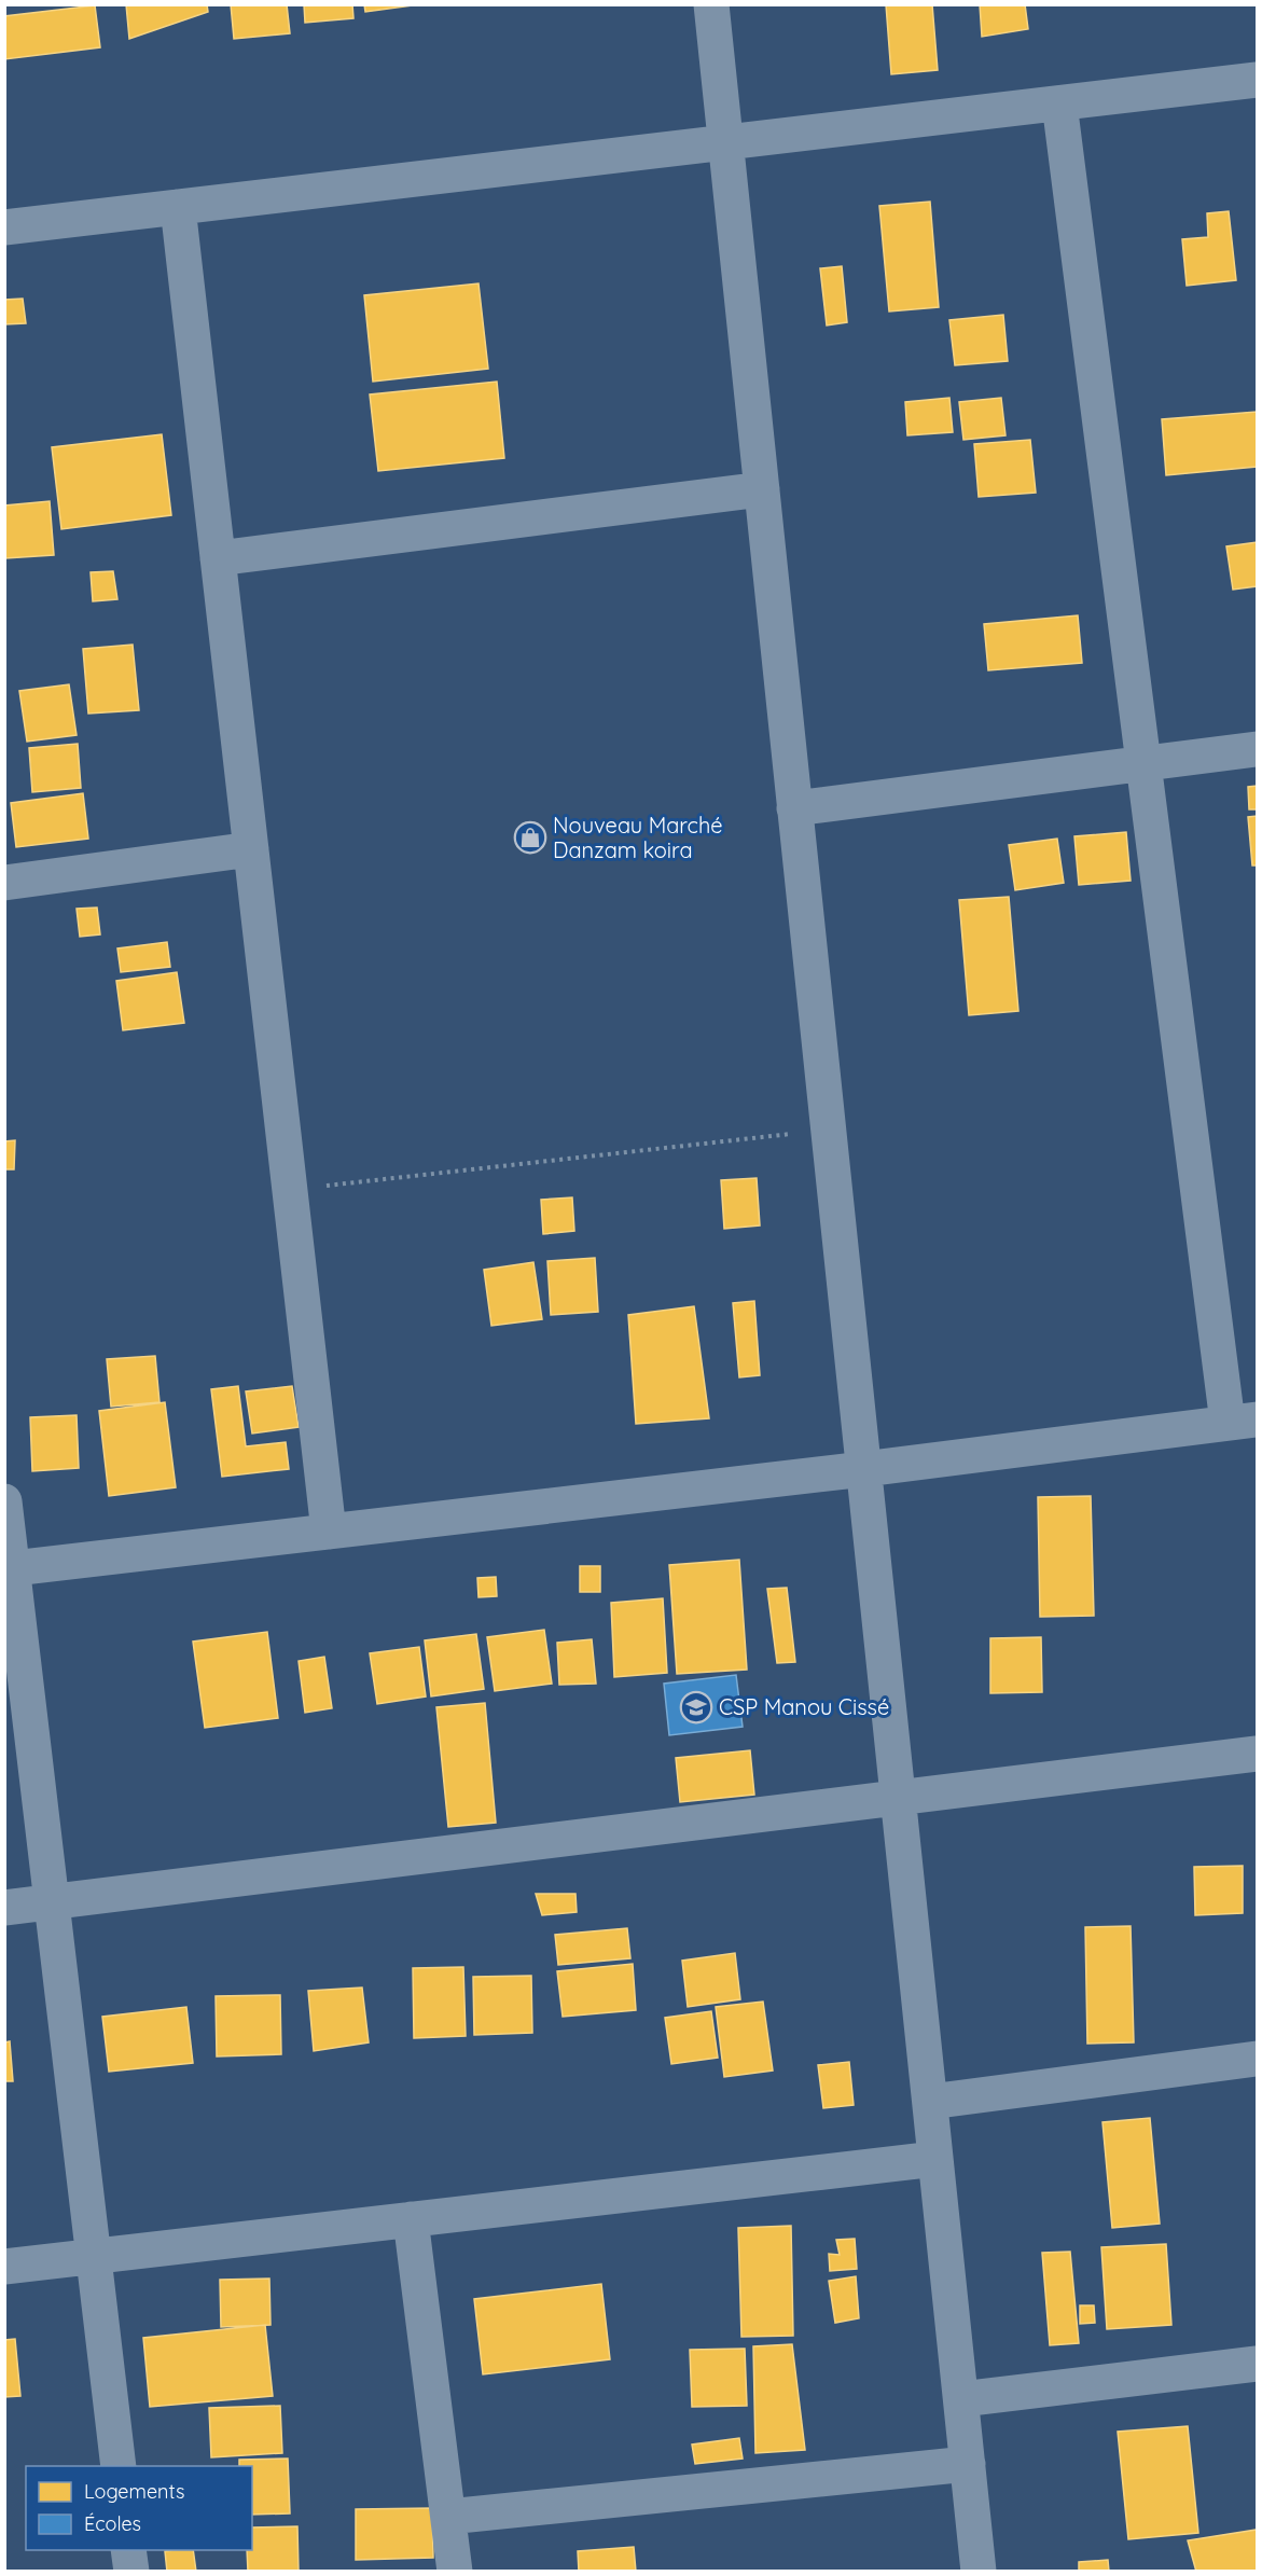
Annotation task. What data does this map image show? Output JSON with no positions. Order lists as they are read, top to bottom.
{
  "places": {
    "shop": ["Nouveau Marché Danzam koira"],
    "school or university": ["CSP Manou Cissé"]
  },
  "legend": ["Logements", "Écoles"]
}
